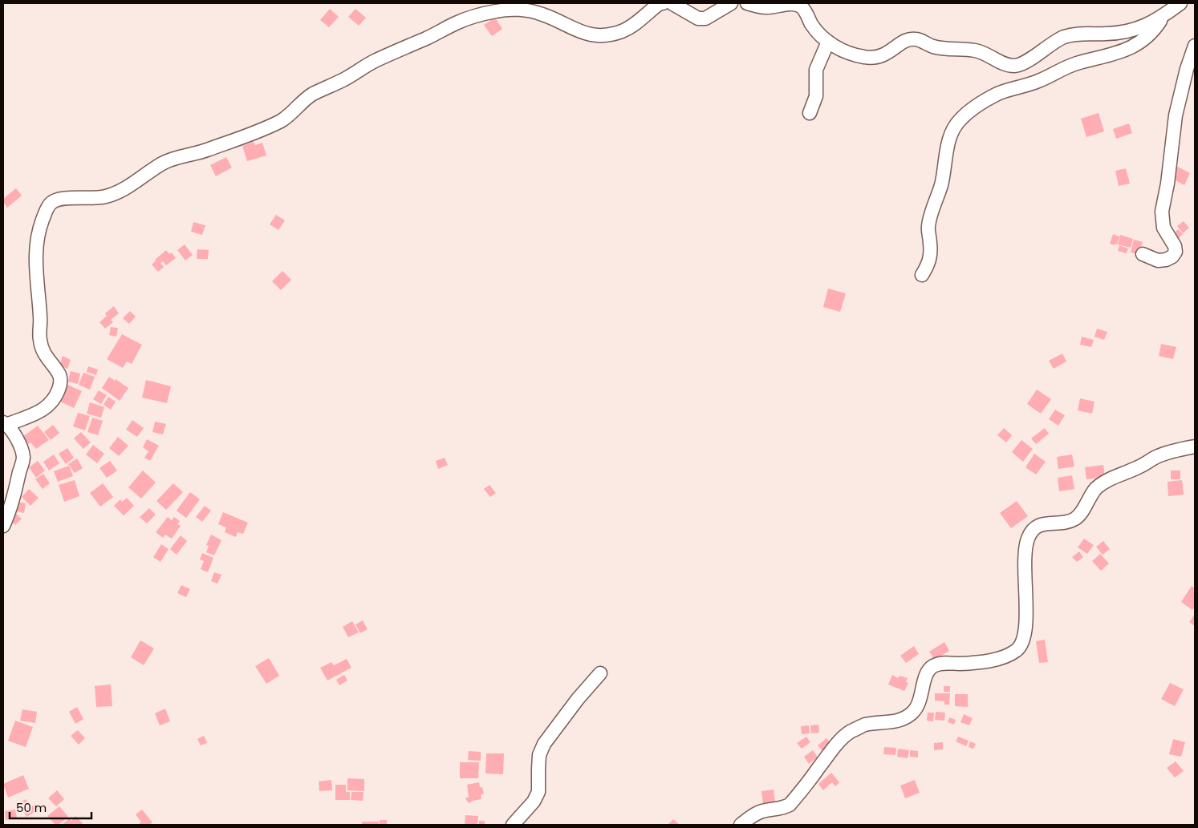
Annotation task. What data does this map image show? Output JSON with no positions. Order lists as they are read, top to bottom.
{
  "scale_bar": "50 m"
}
